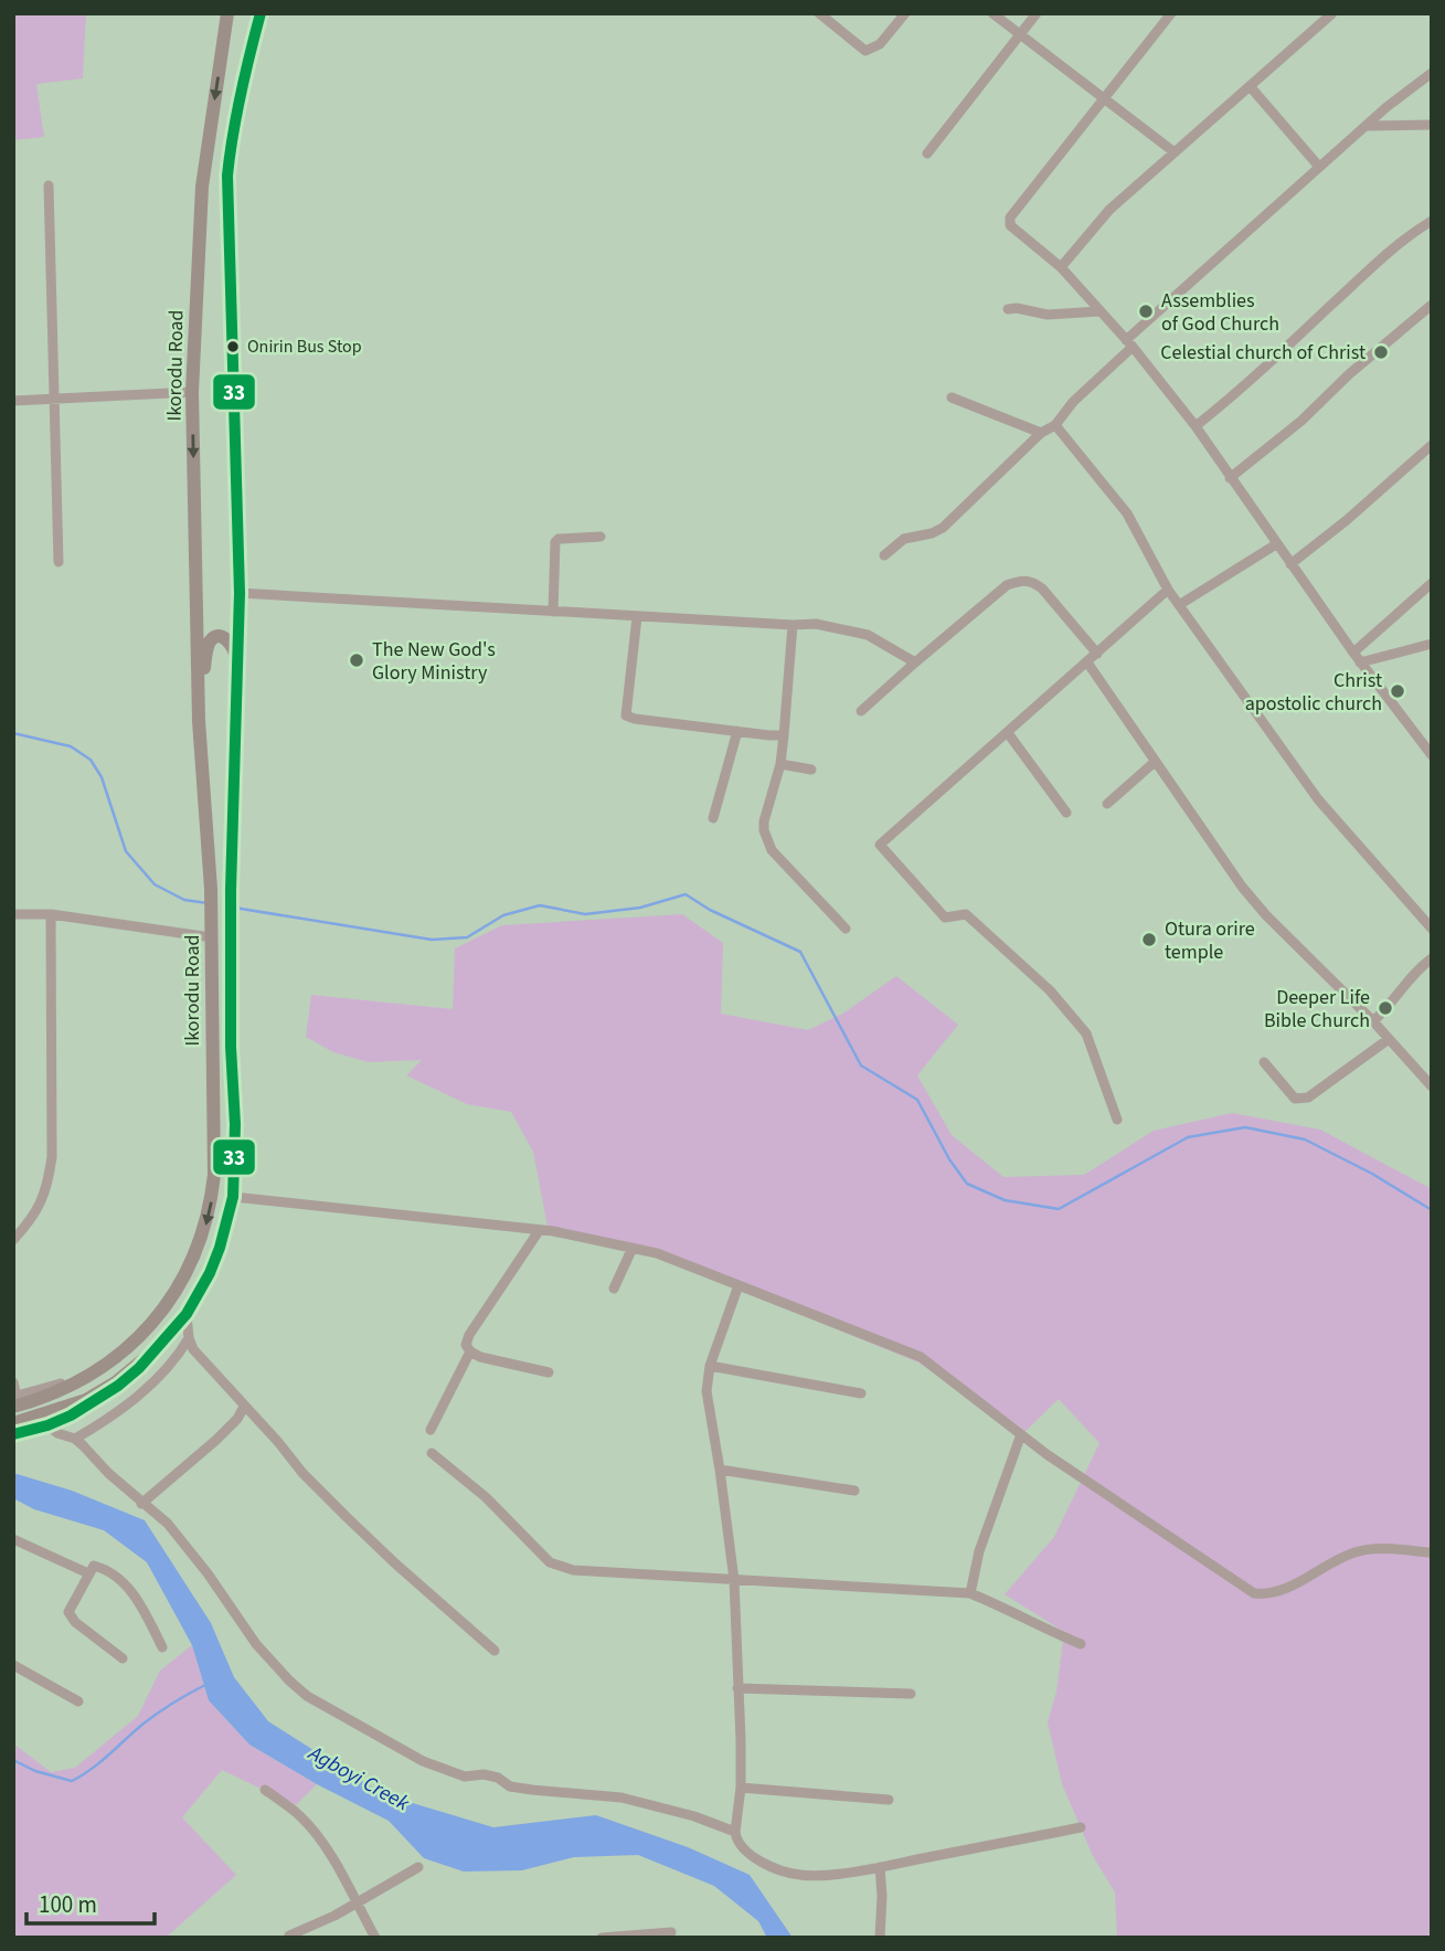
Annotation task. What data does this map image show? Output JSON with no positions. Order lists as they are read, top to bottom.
{
  "streets": {
    "highway": ["Ikorodu Road"]
  },
  "water": ["Agboyi Creek"],
  "places": [
    "Assemblies of God Church",
    "Onirin Bus Stop",
    "Celestial church of Christ",
    "The New God's Glory Ministry",
    "Christ apostolic church",
    "Otura orire temple",
    "Deeper Life Bible Church"
  ],
  "lines": ["transit line 33"],
  "scale_bar": "100 m"
}
